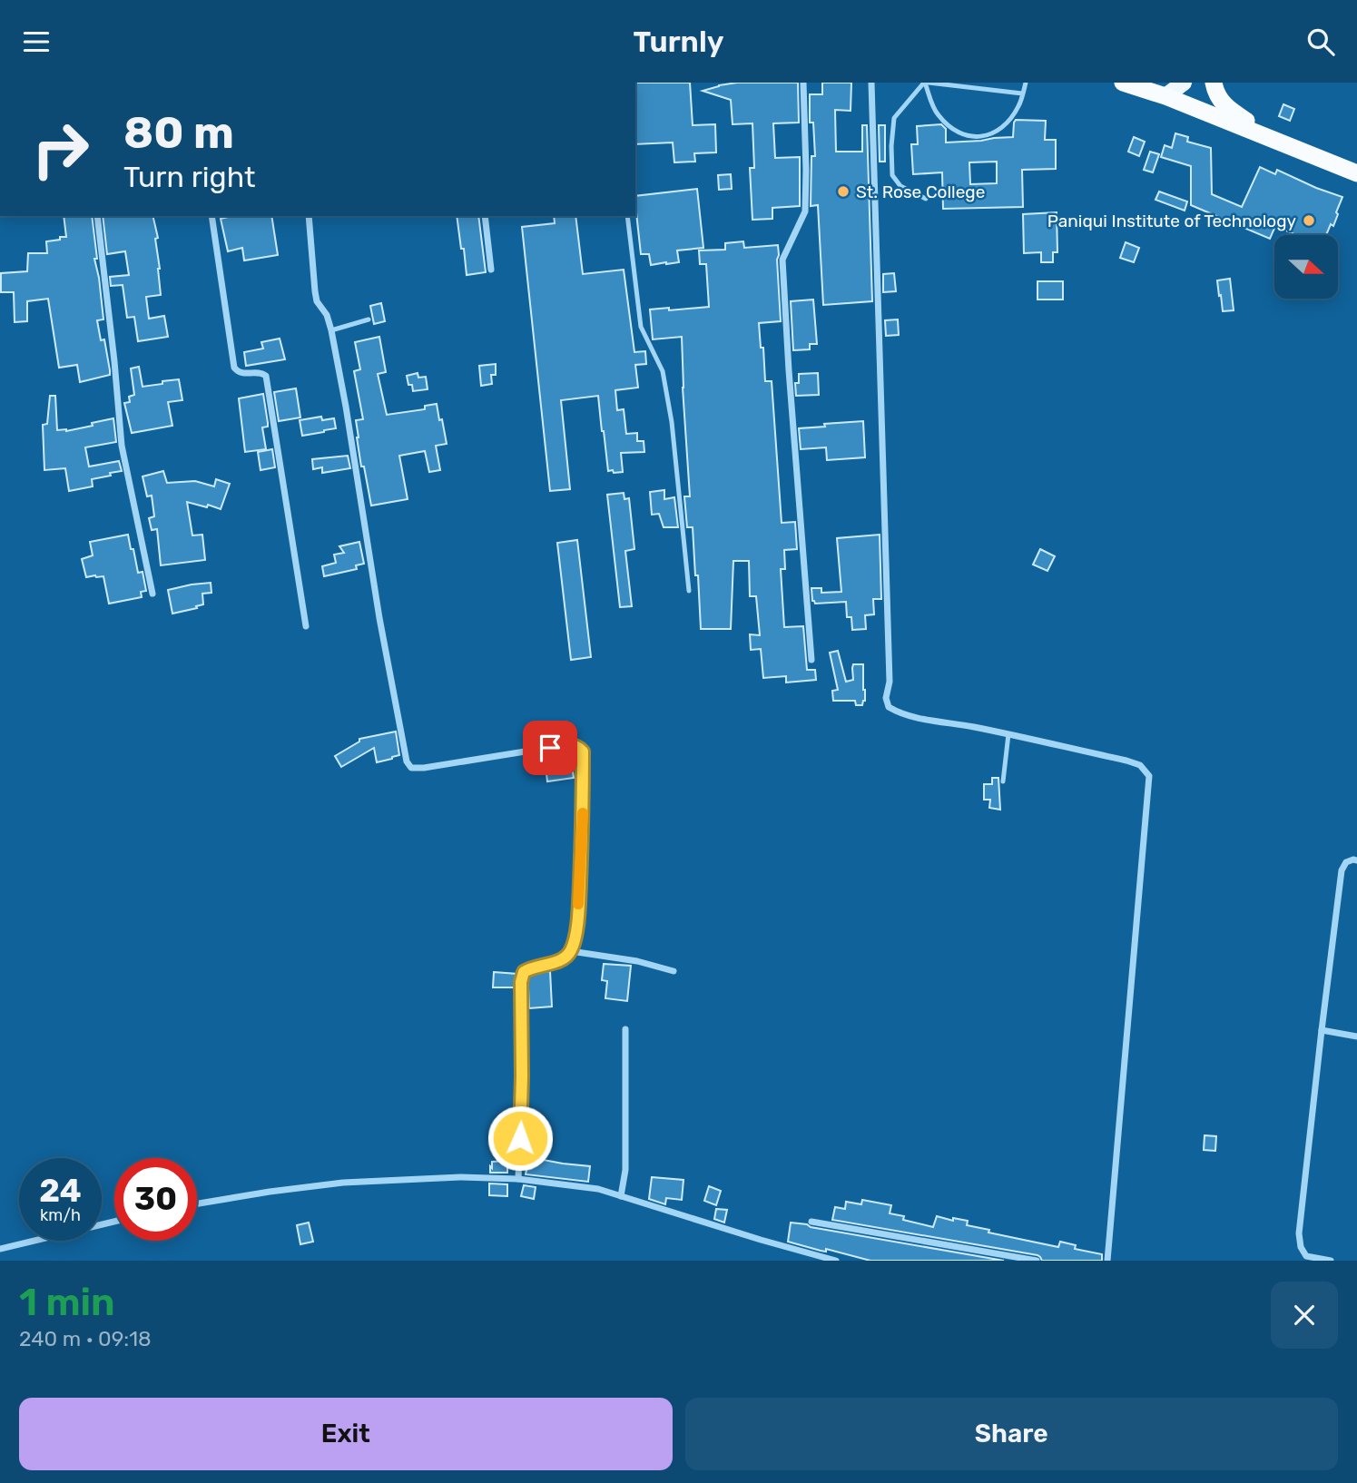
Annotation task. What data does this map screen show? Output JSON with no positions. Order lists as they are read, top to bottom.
{
  "places": ["St. Rose College", "Paniqui Institute of Technology"],
  "north": "right",
  "page": {
    "header": "Turnly",
    "turn": ["80 m", "Turn right"],
    "speed": "24 km/h",
    "limit": "30",
    "heading": ["1 min", "240 m · 09:18"],
    "buttons": ["Exit", "Share"]
  }
}
